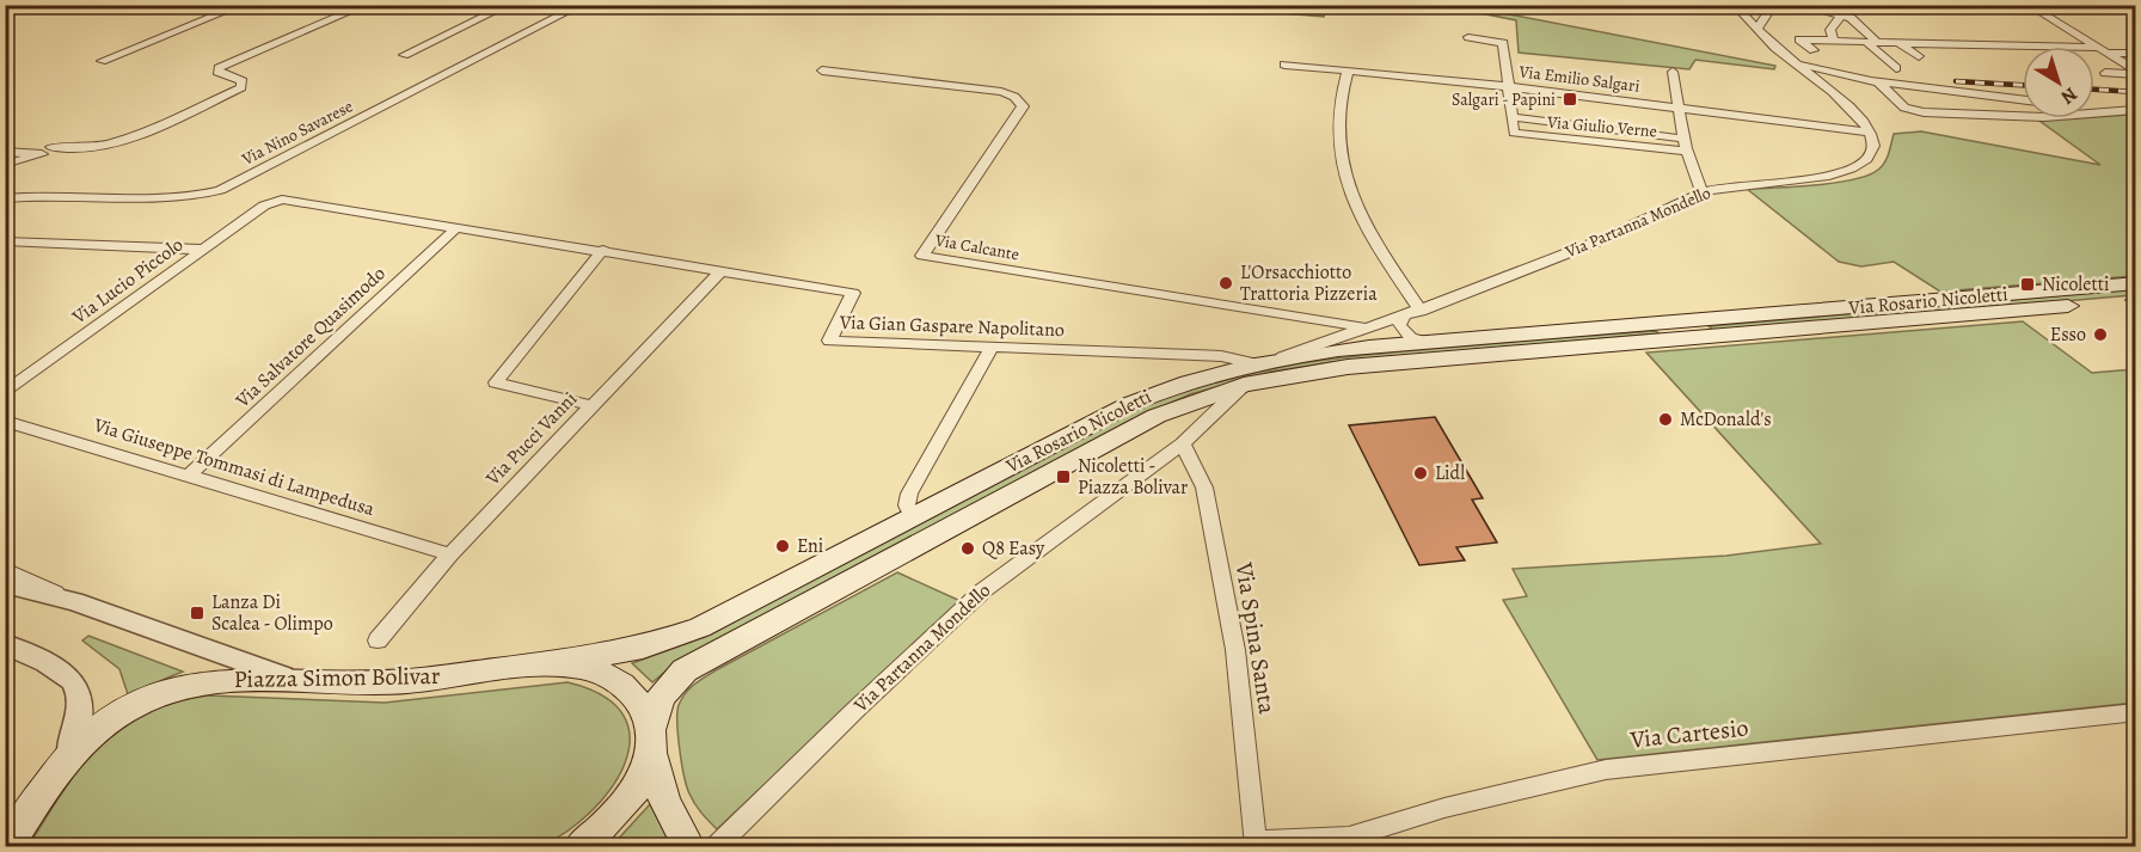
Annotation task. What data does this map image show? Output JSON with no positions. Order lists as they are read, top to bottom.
{
  "streets": {
    "main road": ["Via Rosario Nicoletti", "Piazza Simon Bolivar"],
    "street": [
      "Via Emilio Salgari",
      "Via Giulio Verne",
      "Via Nino Savarese",
      "Via Partanna Mondello",
      "Via Calcante",
      "Via Lucio Piccolo",
      "Via Gian Gaspare Napolitano",
      "Via Salvatore Quasimodo",
      "Via Pucci Vanni",
      "Via Giuseppe Tommasi di Lampedusa",
      "Via Spina Santa",
      "Via Cartesio"
    ]
  },
  "crossings": [
    ["Via Emilio Salgari", "Via Partanna Mondello"],
    ["Via Partanna Mondello", "Via Calcante"],
    ["Via Partanna Mondello", "Via Rosario Nicoletti"],
    ["Via Partanna Mondello", "Via Gian Gaspare Napolitano"],
    ["Via Partanna Mondello", "Via Spina Santa"],
    ["Via Lucio Piccolo", "Via Gian Gaspare Napolitano"],
    ["Via Rosario Nicoletti", "Via Gian Gaspare Napolitano"],
    ["Via Rosario Nicoletti", "Piazza Simon Bolivar"],
    ["Via Gian Gaspare Napolitano", "Via Salvatore Quasimodo"],
    ["Via Gian Gaspare Napolitano", "Via Pucci Vanni"],
    ["Via Salvatore Quasimodo", "Via Giuseppe Tommasi di Lampedusa"],
    ["Via Pucci Vanni", "Via Giuseppe Tommasi di Lampedusa"],
    ["Via Spina Santa", "Via Cartesio"]
  ],
  "places": {
    "transit": [
      "Salgari - Papini",
      "Nicoletti",
      "Nicoletti - Piazza Bolivar",
      "Lanza Di Scalea - Olimpo"
    ],
    "other": [
      "L'Orsacchiotto Trattoria Pizzeria",
      "Esso",
      "McDonald's",
      "Lidl",
      "Eni",
      "Q8 Easy"
    ]
  },
  "north": "bottom right"
}
